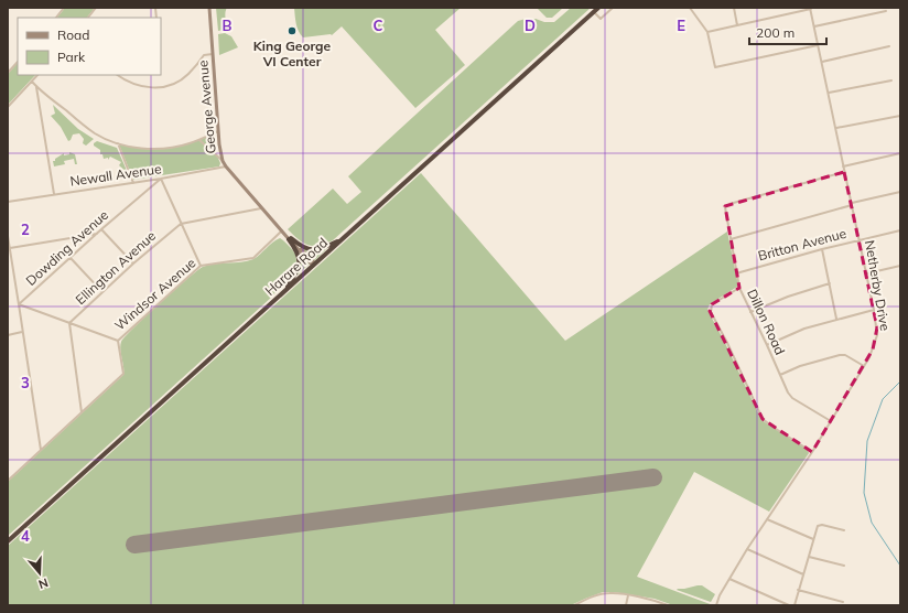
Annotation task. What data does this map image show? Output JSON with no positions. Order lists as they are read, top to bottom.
{
  "streets": {
    "highway": ["Harare Road"],
    "main road": ["George Avenue"],
    "street": [
      "Newall Avenue",
      "Britton Avenue",
      "Dowding Avenue",
      "Ellington Avenue",
      "Netherby Drive",
      "Windsor Avenue",
      "Dillon Road"
    ]
  },
  "crossings": [
    ["George Avenue", "Newall Avenue"],
    ["George Avenue", "Harare Road"],
    ["George Avenue", "Ellington Avenue"],
    ["George Avenue", "Windsor Avenue"],
    ["Newall Avenue", "Dowding Avenue"],
    ["Britton Avenue", "Netherby Drive"],
    ["Britton Avenue", "Dillon Road"],
    ["Netherby Drive", "Dillon Road"]
  ],
  "places": ["King George VI Center"],
  "legend": ["Road", "Park"],
  "scale_bar": "200 m",
  "north": "bottom",
  "grid": {
    "columns": [
      "B",
      "C",
      "D",
      "E"
    ],
    "rows": ["2", "3", "4"]
  }
}
